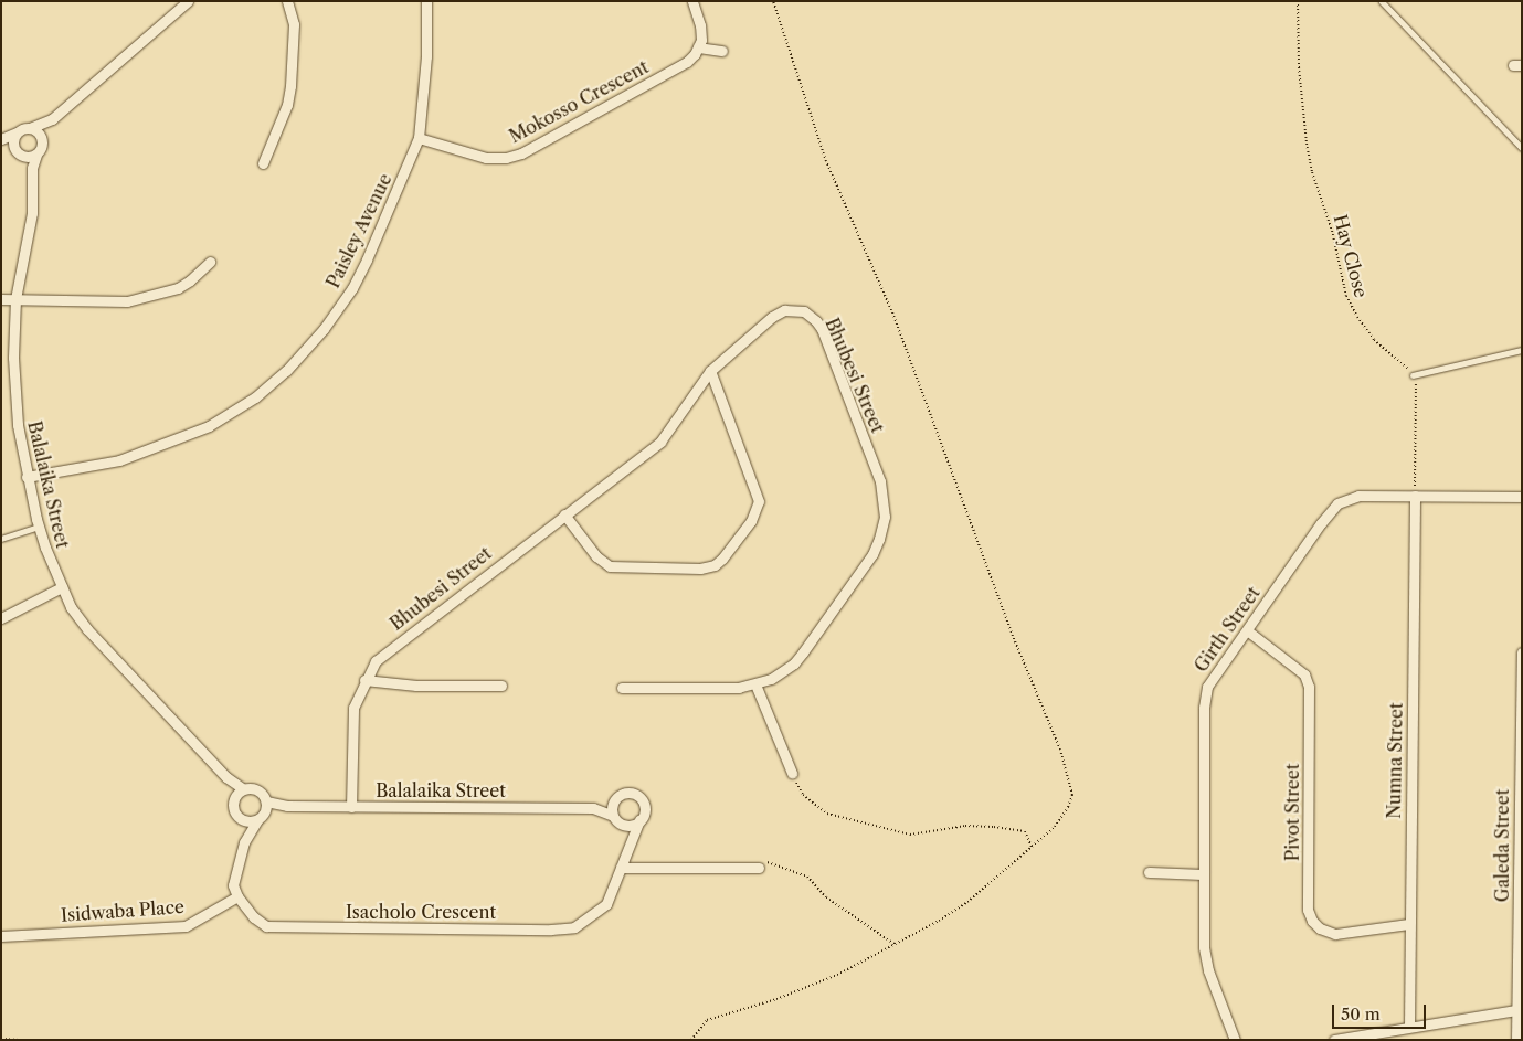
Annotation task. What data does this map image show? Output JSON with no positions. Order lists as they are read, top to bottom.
{
  "streets": {
    "street": [
      "Mokosso Crescent",
      "Paisley Avenue",
      "Bhubesi Street",
      "Balalaika Street",
      "Girth Street",
      "Numna Street",
      "Pivot Street",
      "Galeda Street",
      "Isidwaba Place",
      "Isacholo Crescent"
    ],
    "path": ["Hay Close"]
  },
  "crossings": [
    ["Mokosso Crescent", "Paisley Avenue"],
    ["Paisley Avenue", "Balalaika Street"],
    ["Bhubesi Street", "Balalaika Street"],
    ["Balalaika Street", "Isacholo Crescent"],
    ["Girth Street", "Numna Street"],
    ["Girth Street", "Pivot Street"],
    ["Numna Street", "Pivot Street"],
    ["Isidwaba Place", "Isacholo Crescent"]
  ],
  "scale_bar": "50 m"
}
